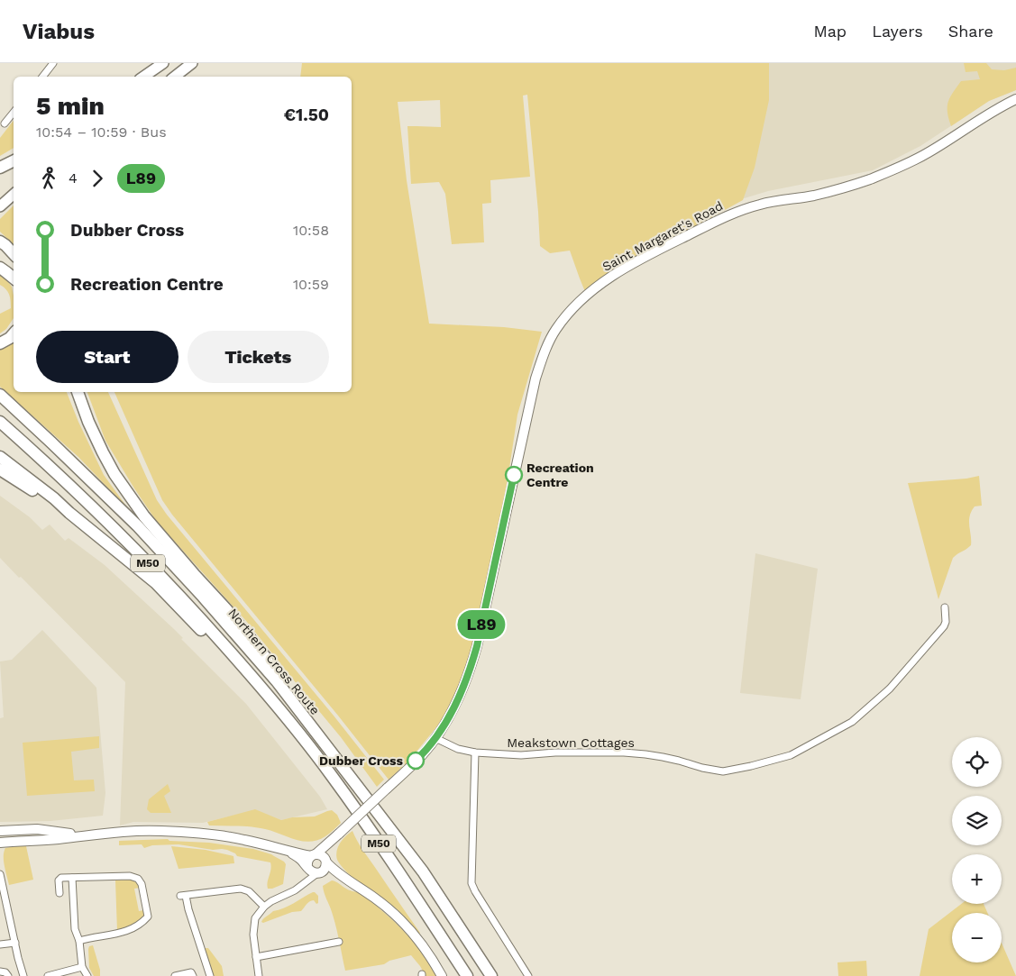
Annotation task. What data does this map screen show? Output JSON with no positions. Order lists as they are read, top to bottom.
{
  "streets": {
    "highway": ["M50", "Northern Cross Route"],
    "main road": ["Saint Margaret's Road"],
    "street": ["Meakstown Cottages"]
  },
  "crossings": [
    ["Saint Margaret's Road", "Meakstown Cottages"]
  ],
  "places": ["Recreation Centre", "Dubber Cross"],
  "lines": ["bus line L89"],
  "page": {
    "header": "Viabus",
    "nav": ["Map", "Layers", "Share"],
    "on_map": "L89",
    "heading": ["5 min", "10:54 – 10:59 · Bus", "€1.50"],
    "legs": ["4", "L89"],
    "list": [
      {
        "name": "Dubber Cross",
        "value": "10:58"
      },
      {
        "name": "Recreation Centre",
        "value": "10:59"
      }
    ],
    "buttons": ["Start", "Tickets"],
    "map_buttons": ["+", "−"]
  }
}
